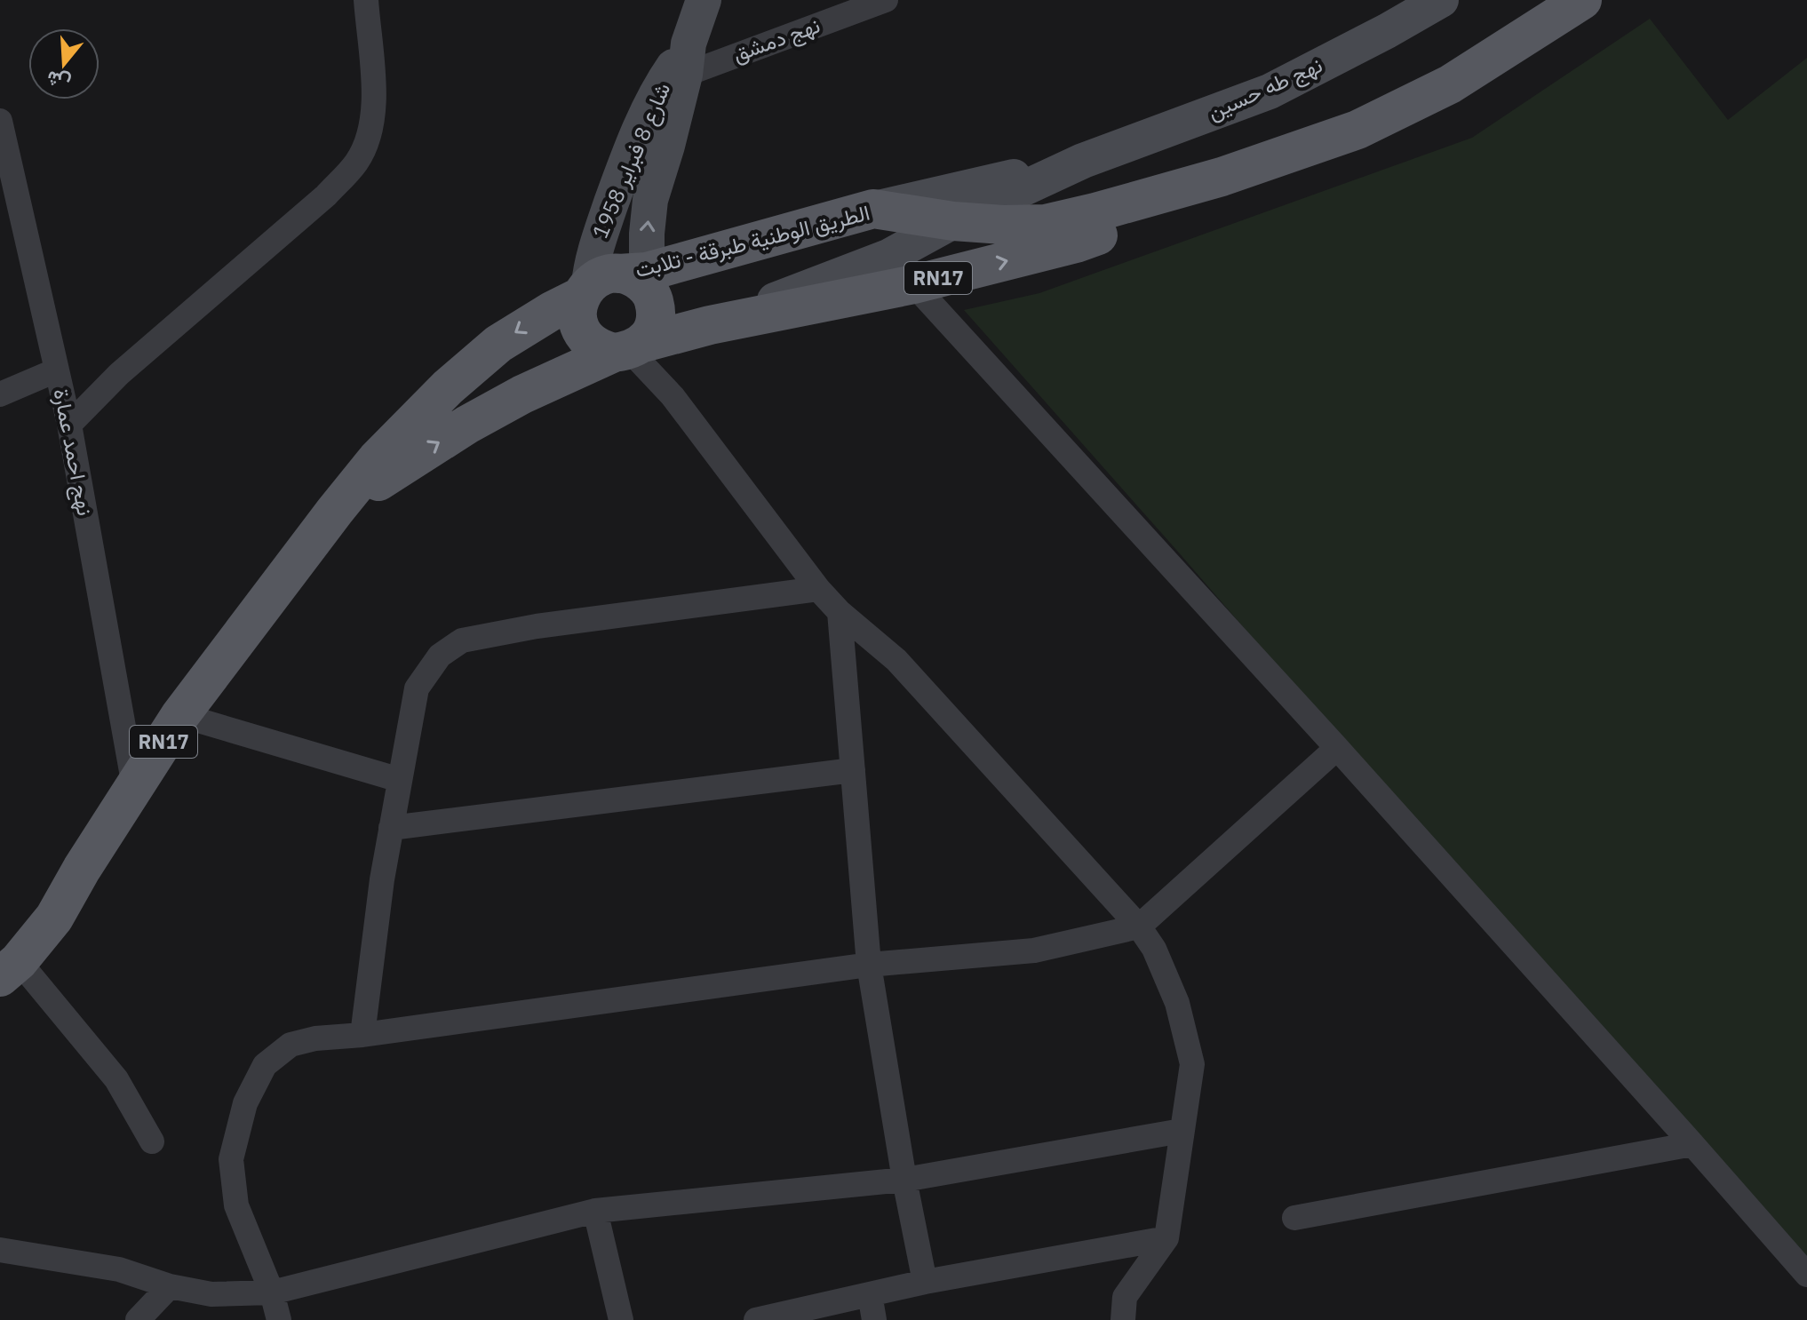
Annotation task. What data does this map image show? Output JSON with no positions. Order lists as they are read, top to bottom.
{
  "streets": {
    "main road": [
      "نهج طه حسين",
      "شارع 8 فبراير 1958",
      "الطريق الوطنية طبرقة - تلابت",
      "RN17"
    ],
    "street": ["نهج دمشق", "نهج احمد عمارة"]
  },
  "crossings": [
    ["نهج دمشق", "شارع 8 فبراير 1958"],
    ["شارع 8 فبراير 1958", "الطريق الوطنية طبرقة - تلابت"],
    ["الطريق الوطنية طبرقة - تلابت", "نهج احمد عمارة"]
  ],
  "north": "bottom"
}
